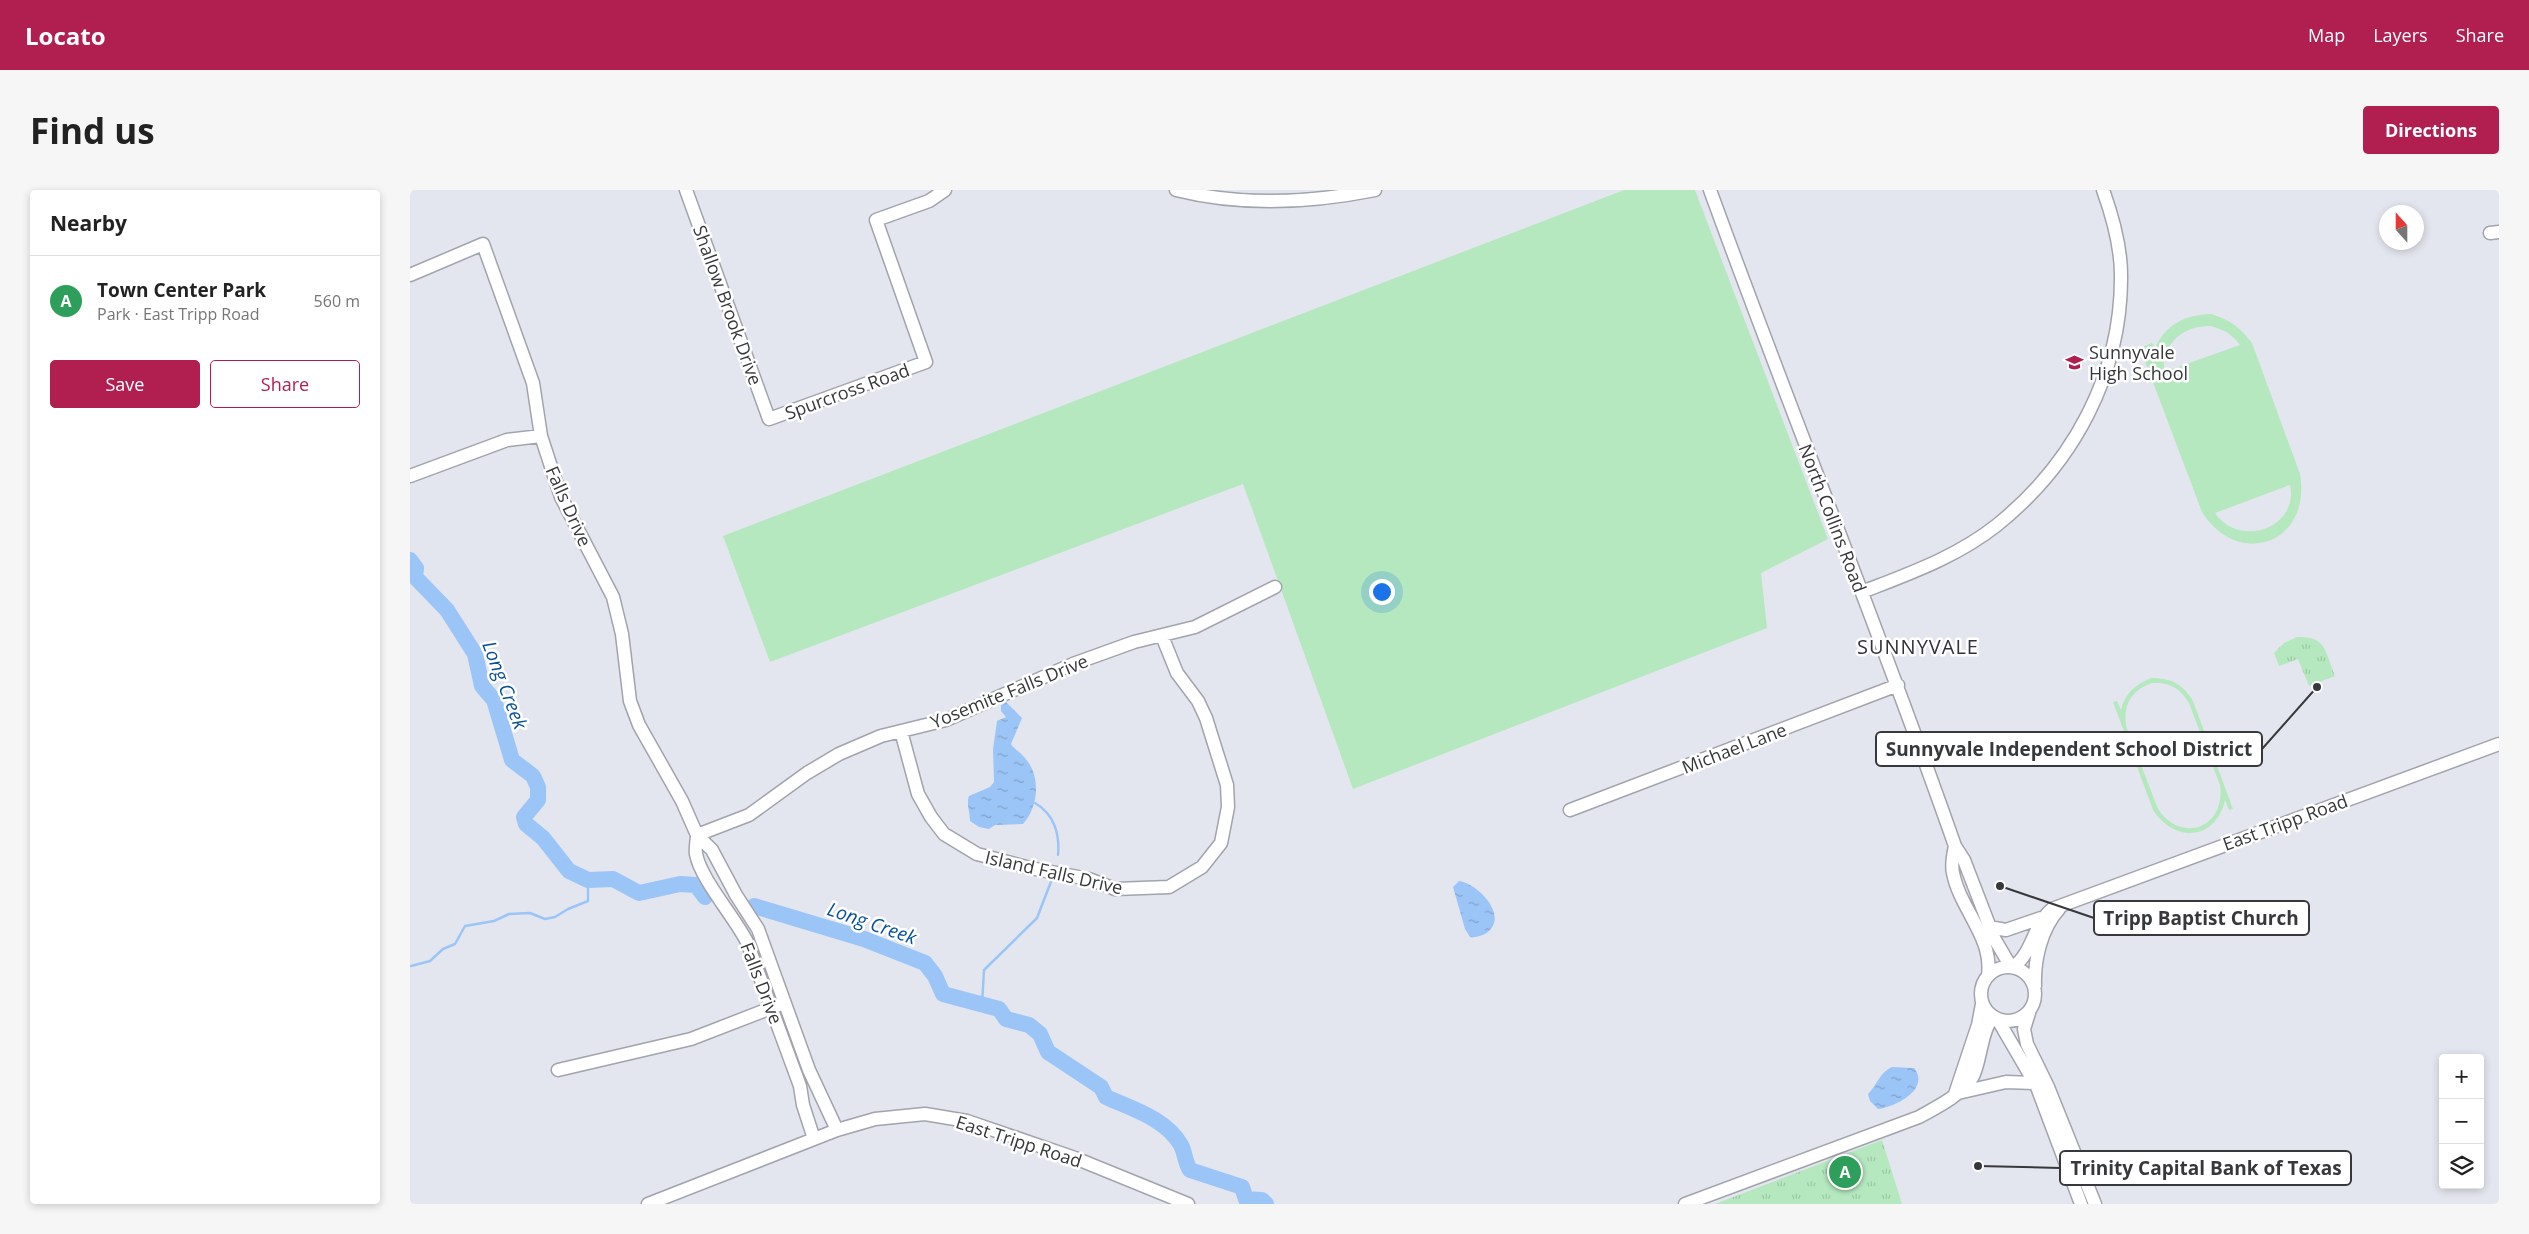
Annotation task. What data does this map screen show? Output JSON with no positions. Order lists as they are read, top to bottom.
{
  "streets": {
    "street": [
      "Shallow Brook Drive",
      "Spurcross Road",
      "Falls Drive",
      "North Collins Road",
      "Yosemite Falls Drive",
      "Michael Lane",
      "East Tripp Road",
      "Island Falls Drive"
    ]
  },
  "crossings": [
    ["Shallow Brook Drive", "Spurcross Road"],
    ["Falls Drive", "Yosemite Falls Drive"],
    ["Falls Drive", "East Tripp Road"],
    ["North Collins Road", "Michael Lane"],
    ["North Collins Road", "East Tripp Road"],
    ["Yosemite Falls Drive", "Island Falls Drive"]
  ],
  "districts": ["SUNNYVALE"],
  "water": ["Long Creek"],
  "places": {
    "school or university": ["Sunnyvale High School"],
    "other": ["Sunnyvale Independent School District", "Tripp Baptist Church", "Trinity Capital Bank of Texas"]
  },
  "north": "top",
  "page": {
    "header": "Locato",
    "nav": ["Map", "Layers", "Share"],
    "buttons": [
      "Directions",
      ["Save", "Share"]
    ],
    "title": "Find us",
    "heading": "Nearby",
    "list": [
      {
        "mark": "A",
        "name": "Town Center Park",
        "note": "Park · East Tripp Road",
        "value": "560 m"
      }
    ],
    "map_buttons": ["+", "−"],
    "pins": "A"
  }
}
